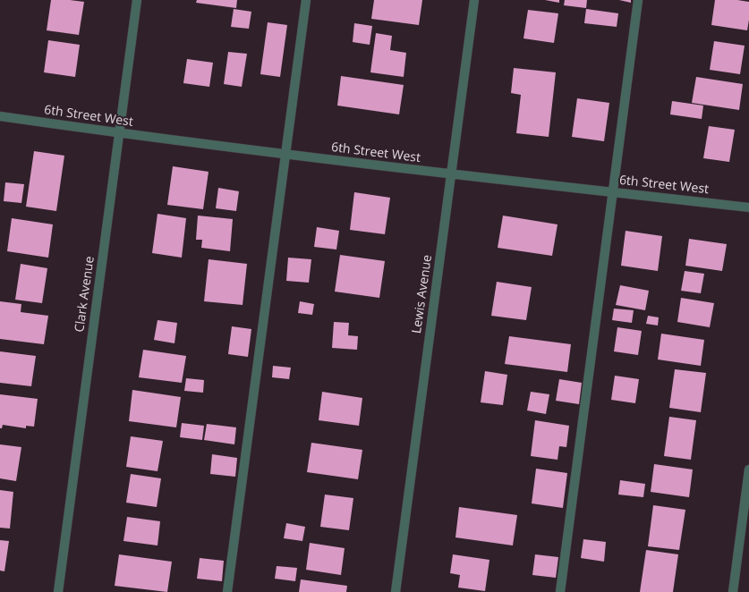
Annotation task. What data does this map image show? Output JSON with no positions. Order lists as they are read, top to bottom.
{
  "streets": {
    "street": ["6th Street West", "Clark Avenue", "Lewis Avenue"]
  },
  "crossings": [
    ["6th Street West", "Clark Avenue"],
    ["6th Street West", "Lewis Avenue"]
  ]
}
